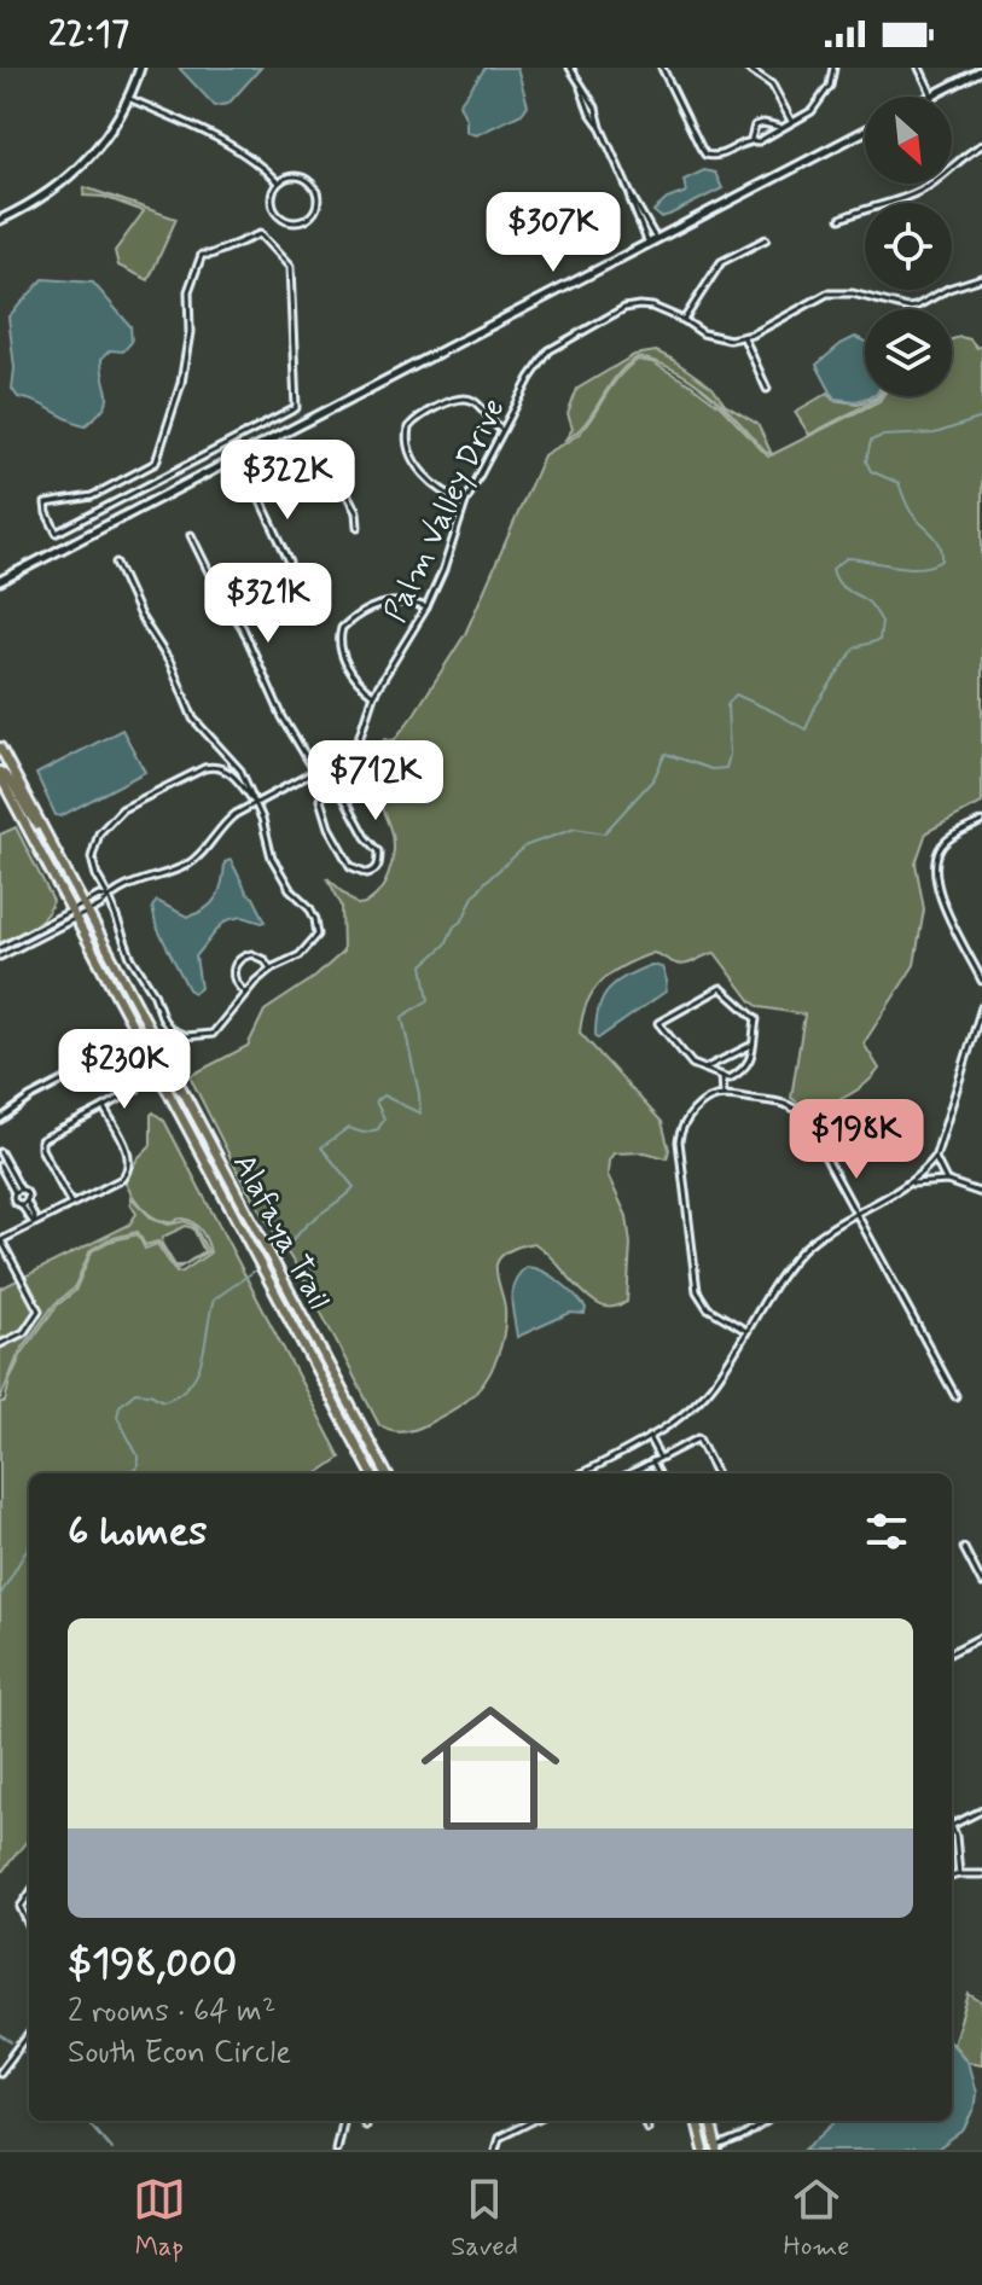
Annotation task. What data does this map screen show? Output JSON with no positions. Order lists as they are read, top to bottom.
{
  "streets": {
    "main road": ["Alafaya Trail"],
    "street": ["Palm Valley Drive"]
  },
  "crossings": [
    ["Palm Valley Drive", "Alafaya Trail"]
  ],
  "north": "bottom right",
  "page": {
    "status": "22:17",
    "price": [
      "$307K",
      "$322K",
      "$321K",
      "$712K",
      "$230K",
      "$198K"
    ],
    "heading": "6 homes",
    "list": [
      {
        "name": "$198,000",
        "note": "2 rooms · 64 m² · South Econ Circle"
      }
    ],
    "tabs": ["Map", "Saved", "Home"]
  }
}
